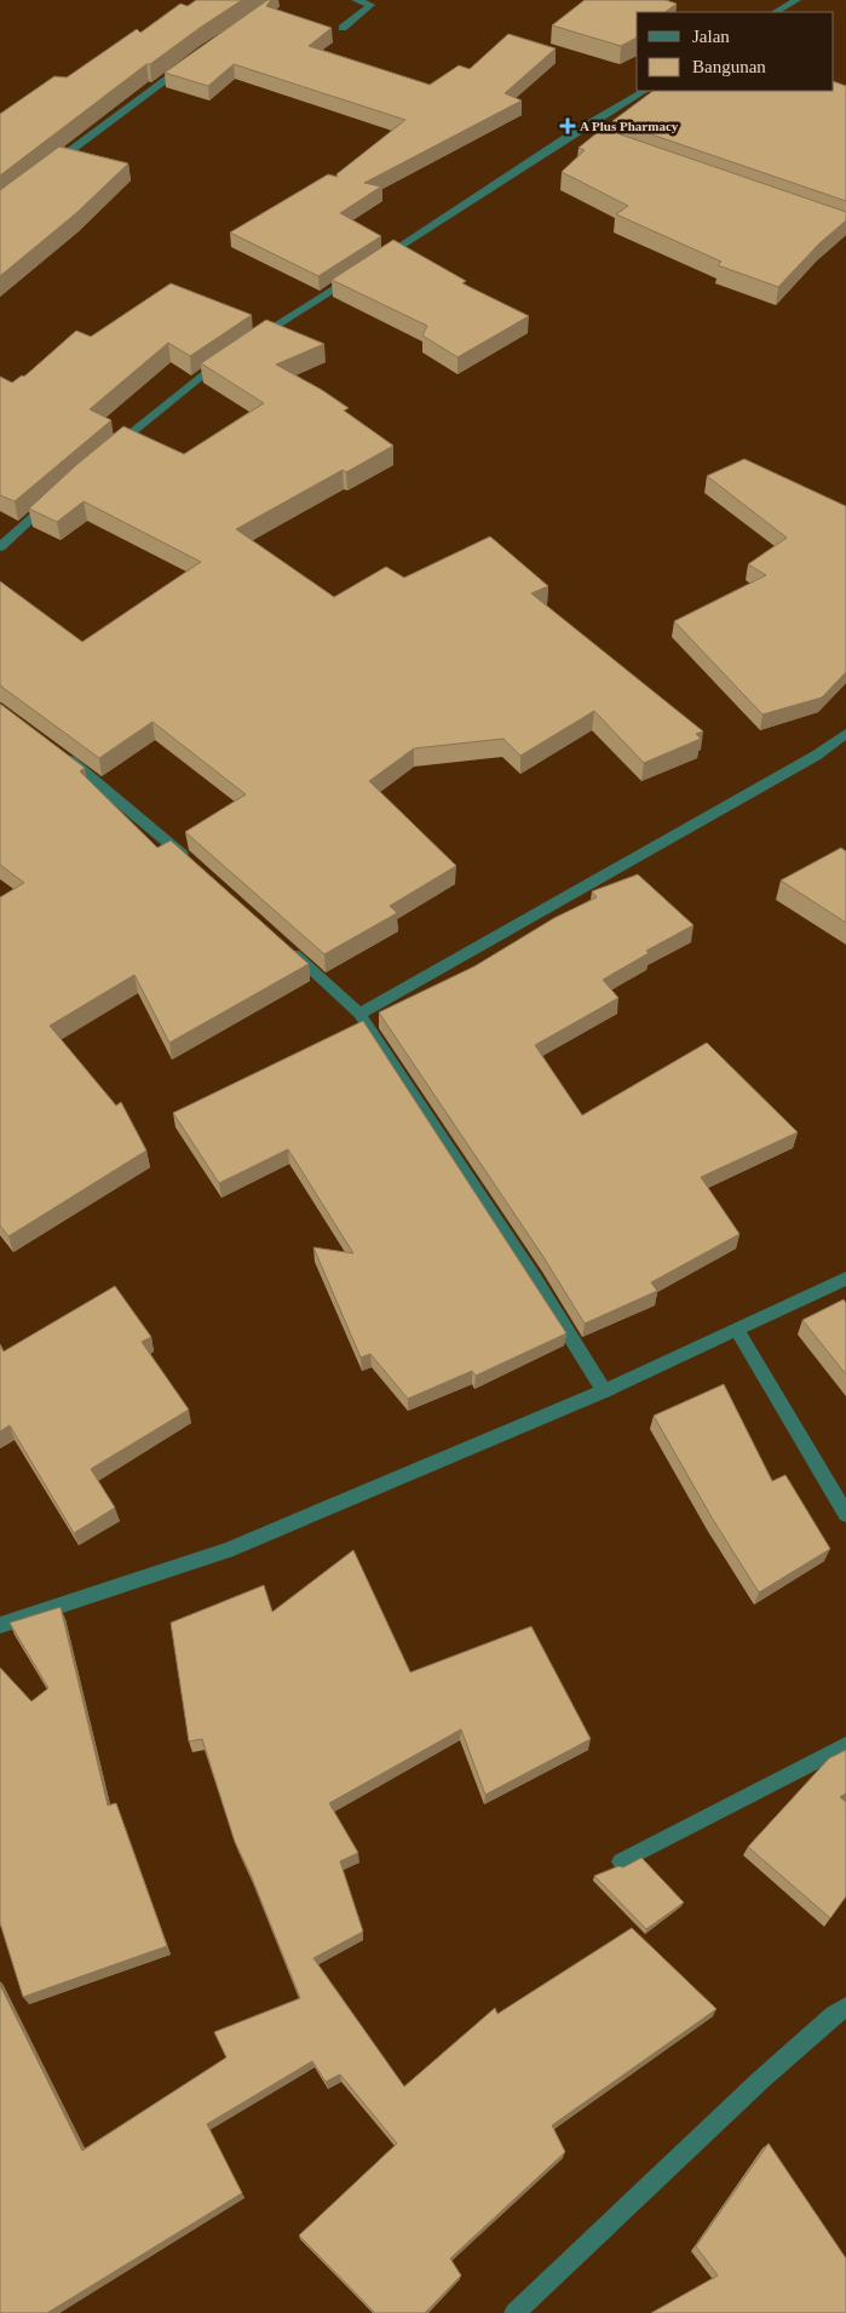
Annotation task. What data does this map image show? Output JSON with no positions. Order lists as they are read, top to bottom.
{
  "places": {
    "health": ["A Plus Pharmacy"]
  },
  "legend": ["Jalan", "Bangunan"]
}
